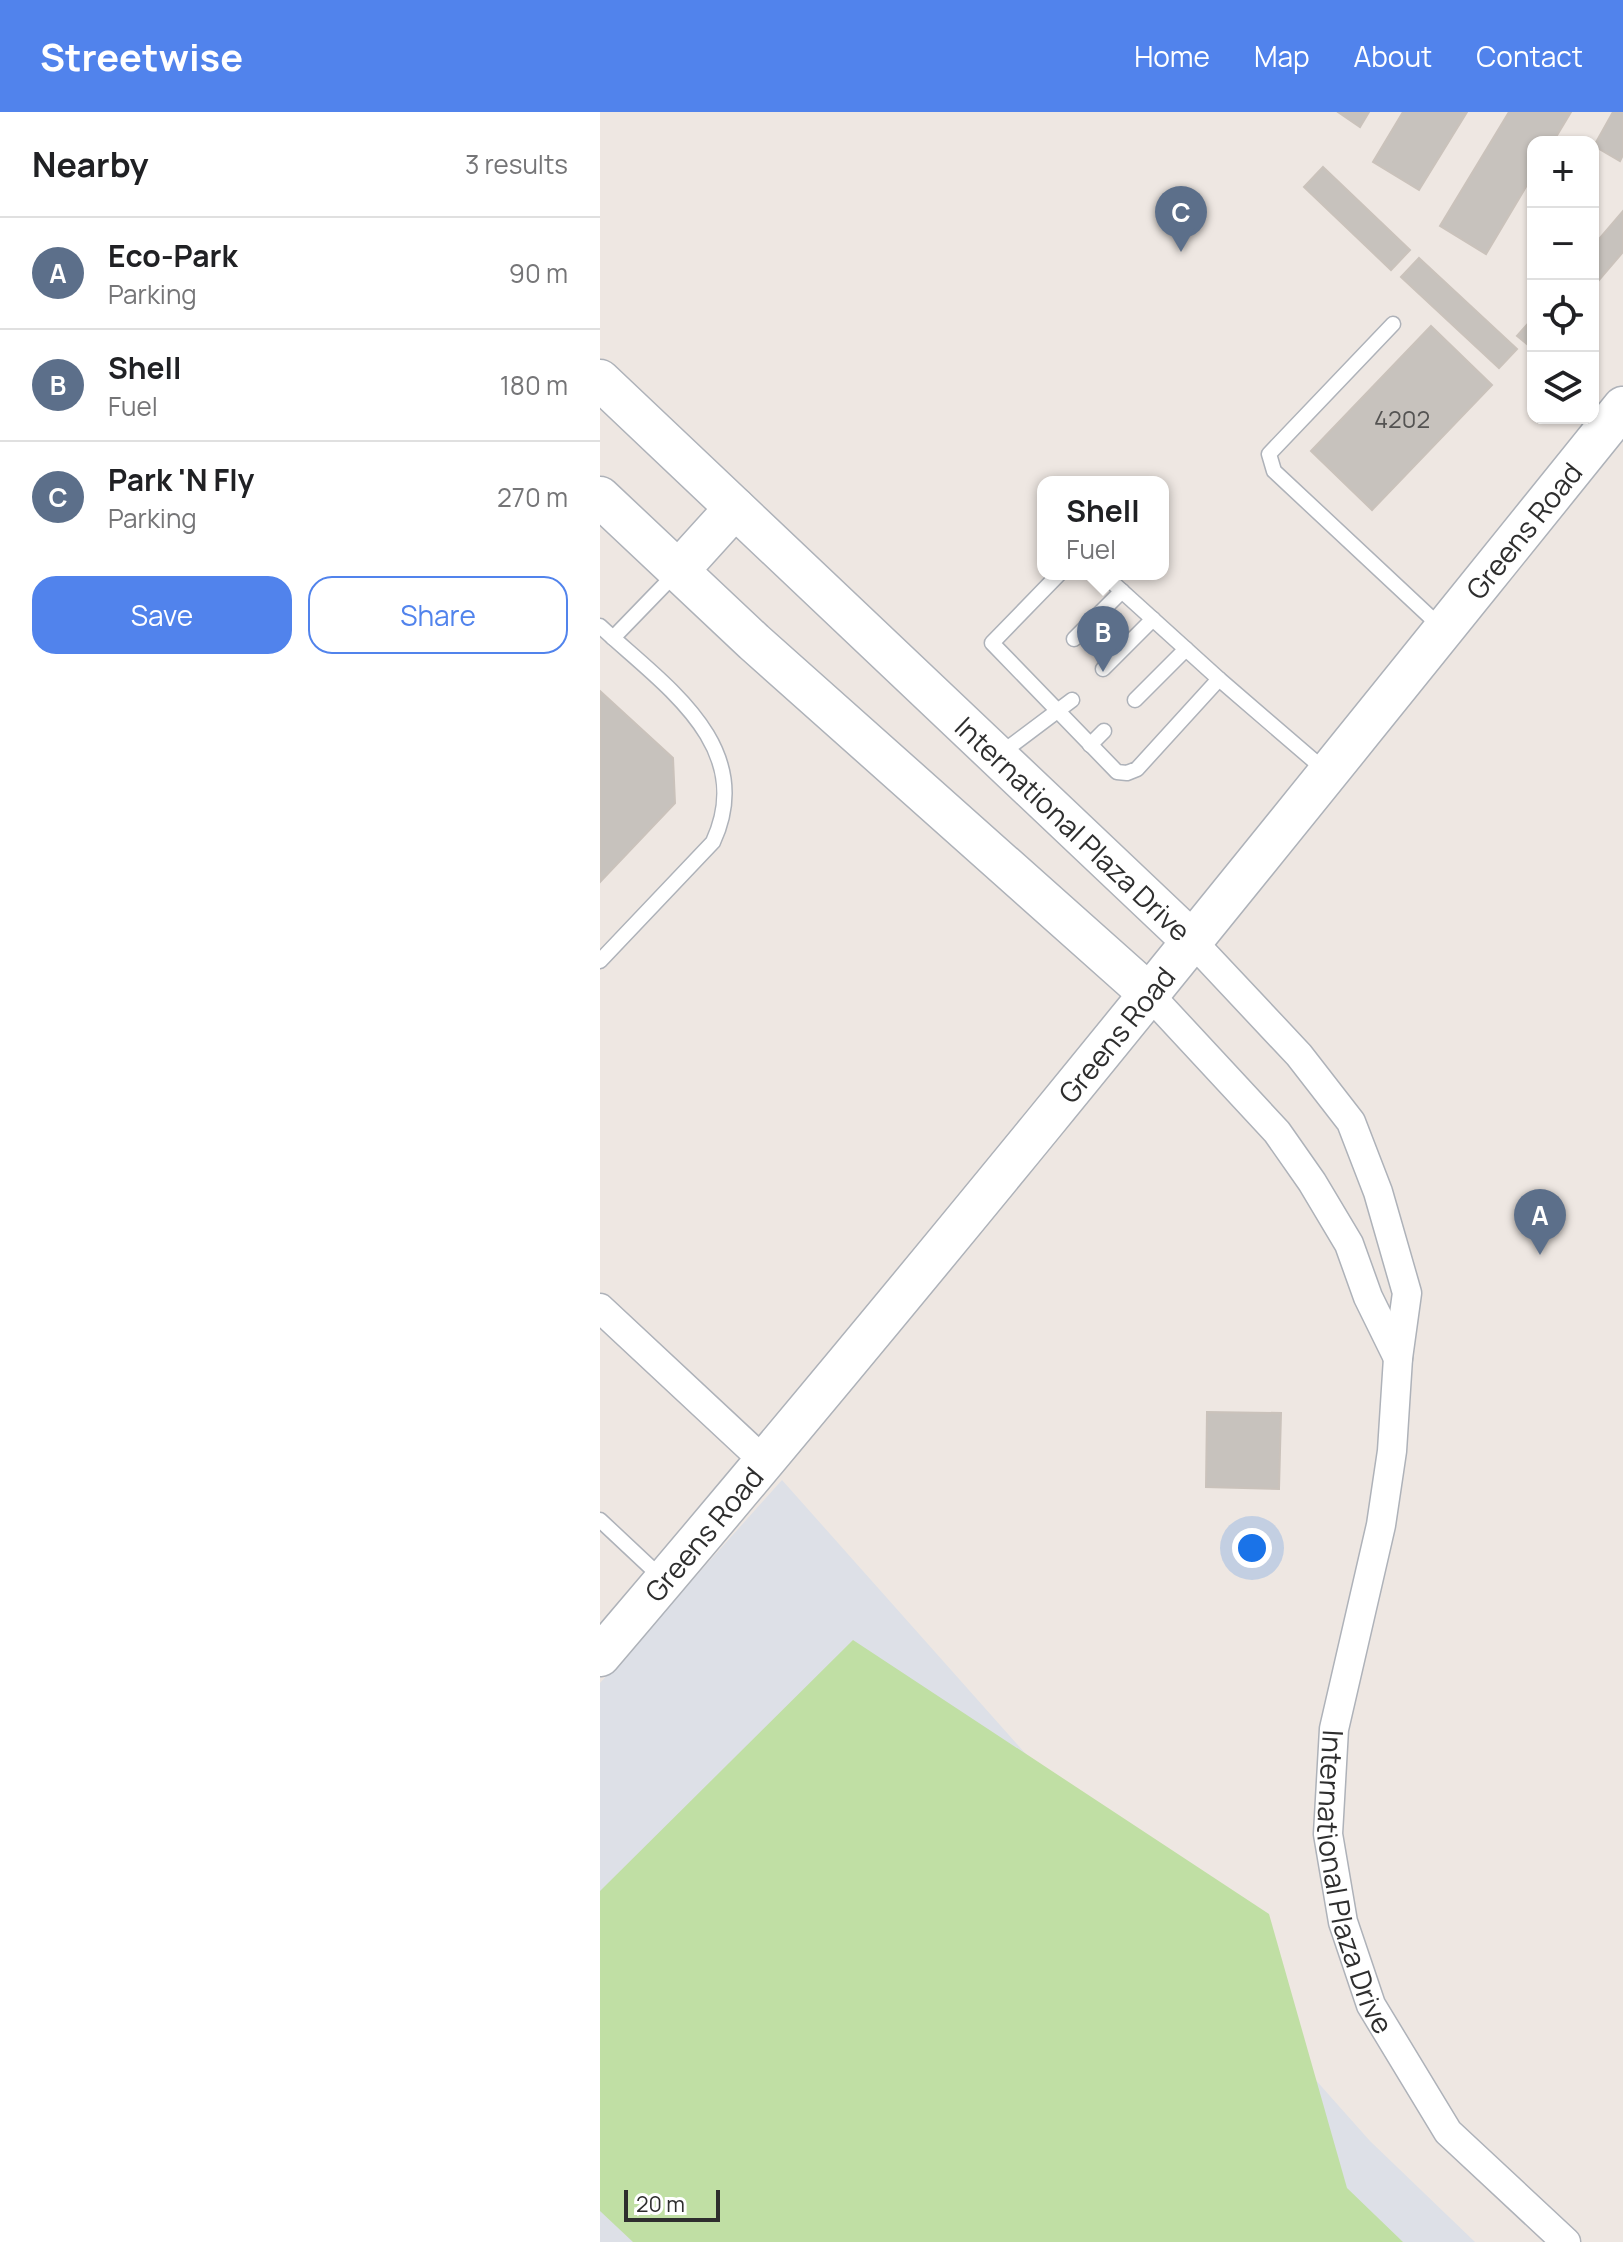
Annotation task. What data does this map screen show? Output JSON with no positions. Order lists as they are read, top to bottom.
{
  "streets": {
    "street": ["Greens Road", "International Plaza Drive"]
  },
  "crossings": [
    ["Greens Road", "International Plaza Drive"]
  ],
  "house_numbers": ["4202"],
  "scale_bar": "20 m",
  "page": {
    "header": "Streetwise",
    "nav": [
      "Home",
      "Map",
      "About",
      "Contact"
    ],
    "heading": ["Nearby", "3 results"],
    "map_buttons": ["+", "−"],
    "pins": ["C", "B", "A"],
    "list": [
      {
        "mark": "A",
        "name": "Eco-Park",
        "note": "Parking",
        "value": "90 m"
      },
      {
        "mark": "B",
        "name": "Shell",
        "note": "Fuel",
        "value": "180 m"
      },
      {
        "mark": "C",
        "name": "Park 'N Fly",
        "note": "Parking",
        "value": "270 m"
      }
    ],
    "popup": ["Shell", "Fuel"],
    "buttons": ["Save", "Share"],
    "scale": "20 m"
  }
}
